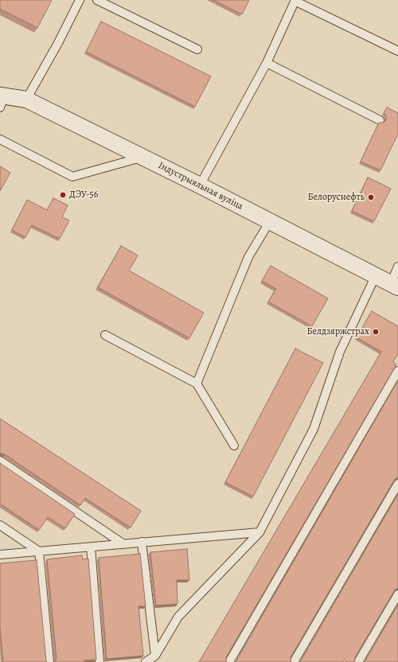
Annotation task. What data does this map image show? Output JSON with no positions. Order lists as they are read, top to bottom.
{
  "streets": {
    "street": ["Індустрыяльная вуліца"]
  },
  "places": ["ДЭУ-56", "Белоруснефть", "Белдзяржстрах"]
}
